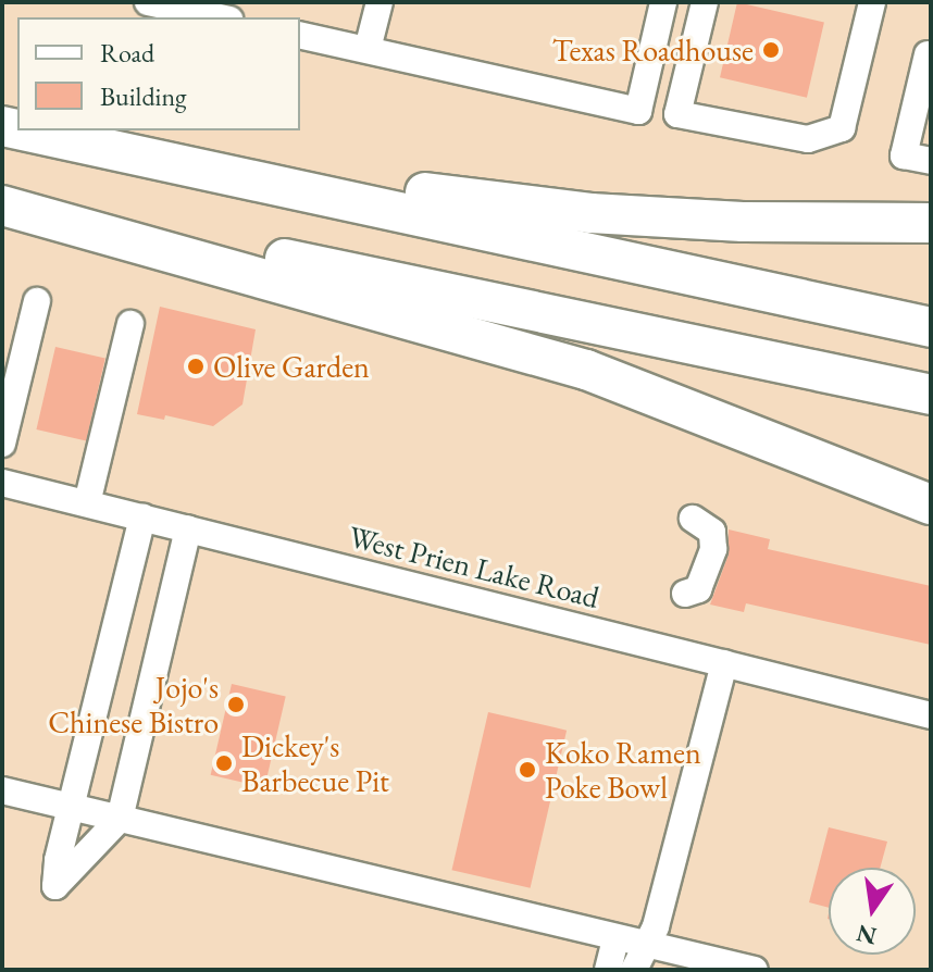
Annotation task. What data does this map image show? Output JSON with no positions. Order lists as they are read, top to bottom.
{
  "streets": {
    "street": ["West Prien Lake Road"]
  },
  "places": [
    "Texas Roadhouse",
    "Olive Garden",
    "Jojo's Chinese Bistro",
    "Dickey's Barbecue Pit",
    "Koko Ramen Poke Bowl"
  ],
  "legend": ["Road", "Building"],
  "north": "bottom"
}
